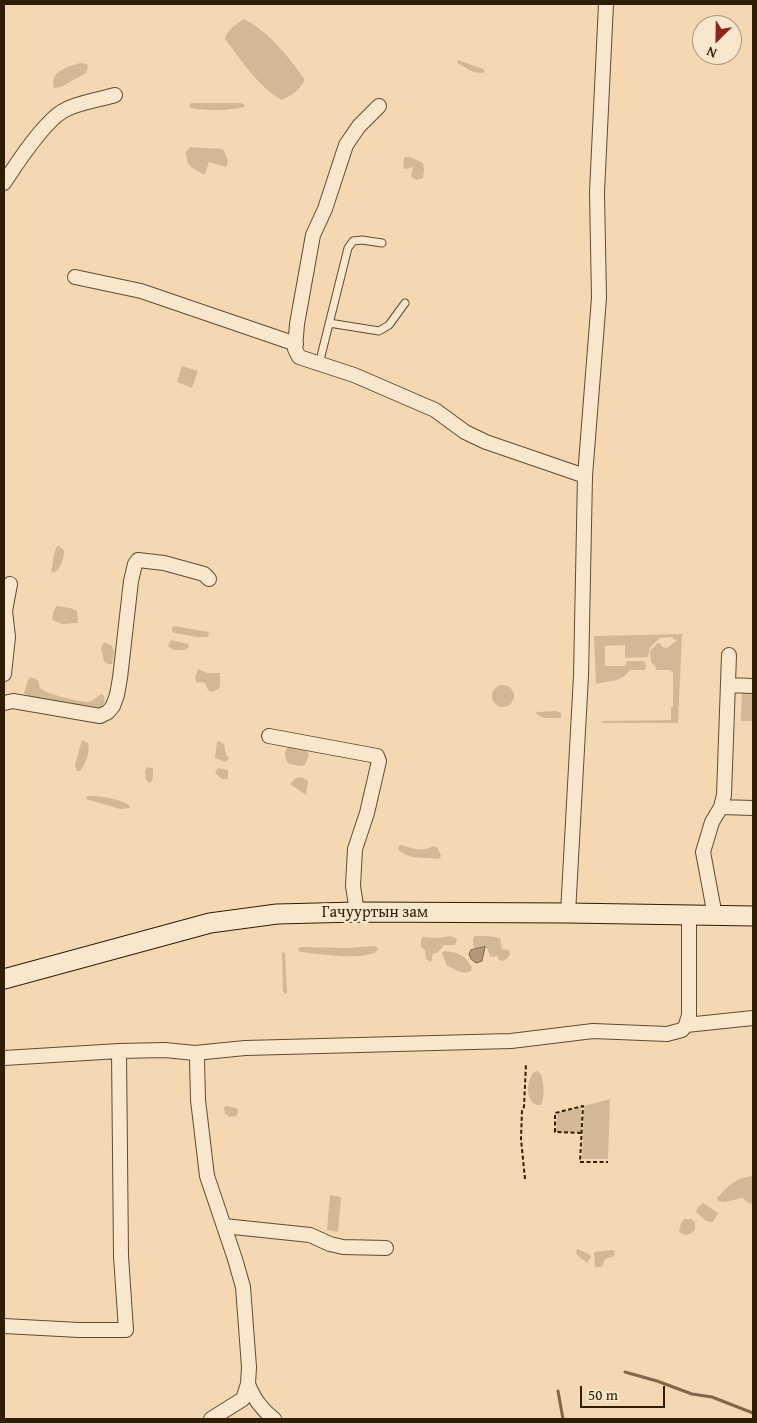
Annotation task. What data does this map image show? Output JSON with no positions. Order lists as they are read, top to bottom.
{
  "streets": {
    "main road": ["Гачууртын зам"]
  },
  "scale_bar": "50 m",
  "north": "bottom left"
}
